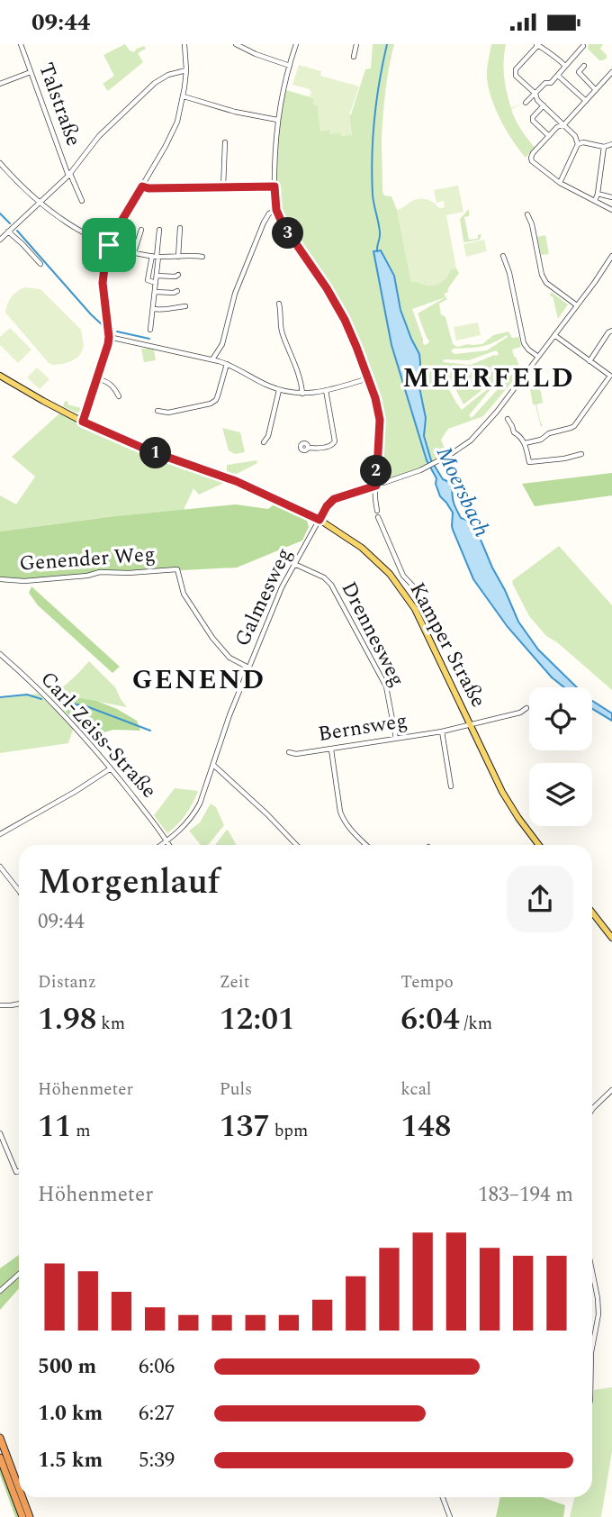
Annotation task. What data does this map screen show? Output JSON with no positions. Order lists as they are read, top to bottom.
{
  "streets": {
    "main road": ["Kamper Straße"],
    "street": [
      "Talstraße",
      "Genender Weg",
      "Galmesweg",
      "Drennesweg",
      "Bernsweg",
      "Carl-Zeiss-Straße"
    ]
  },
  "crossings": [
    ["Genender Weg", "Galmesweg"],
    ["Galmesweg", "Drennesweg"],
    ["Galmesweg", "Kamper Straße"],
    ["Galmesweg", "Carl-Zeiss-Straße"],
    ["Drennesweg", "Bernsweg"],
    ["Kamper Straße", "Bernsweg"]
  ],
  "districts": ["MEERFELD", "GENEND"],
  "water": ["Moersbach"],
  "page": {
    "status": "09:44",
    "pins": ["3", "1", "2"],
    "heading": ["Morgenlauf", "09:44"],
    "stats": [
      ["Distanz", "1.98 km"],
      ["Zeit", "12:01"],
      ["Tempo", "6:04 /km"],
      ["Höhenmeter", "11 m"],
      ["Puls", "137 bpm"],
      ["kcal", "148"]
    ],
    "chart": ["Höhenmeter", "183–194 m"],
    "list": [
      {
        "name": "500 m",
        "note": "6:06"
      },
      {
        "name": "1.0 km",
        "note": "6:27"
      },
      {
        "name": "1.5 km",
        "note": "5:39"
      }
    ]
  }
}
